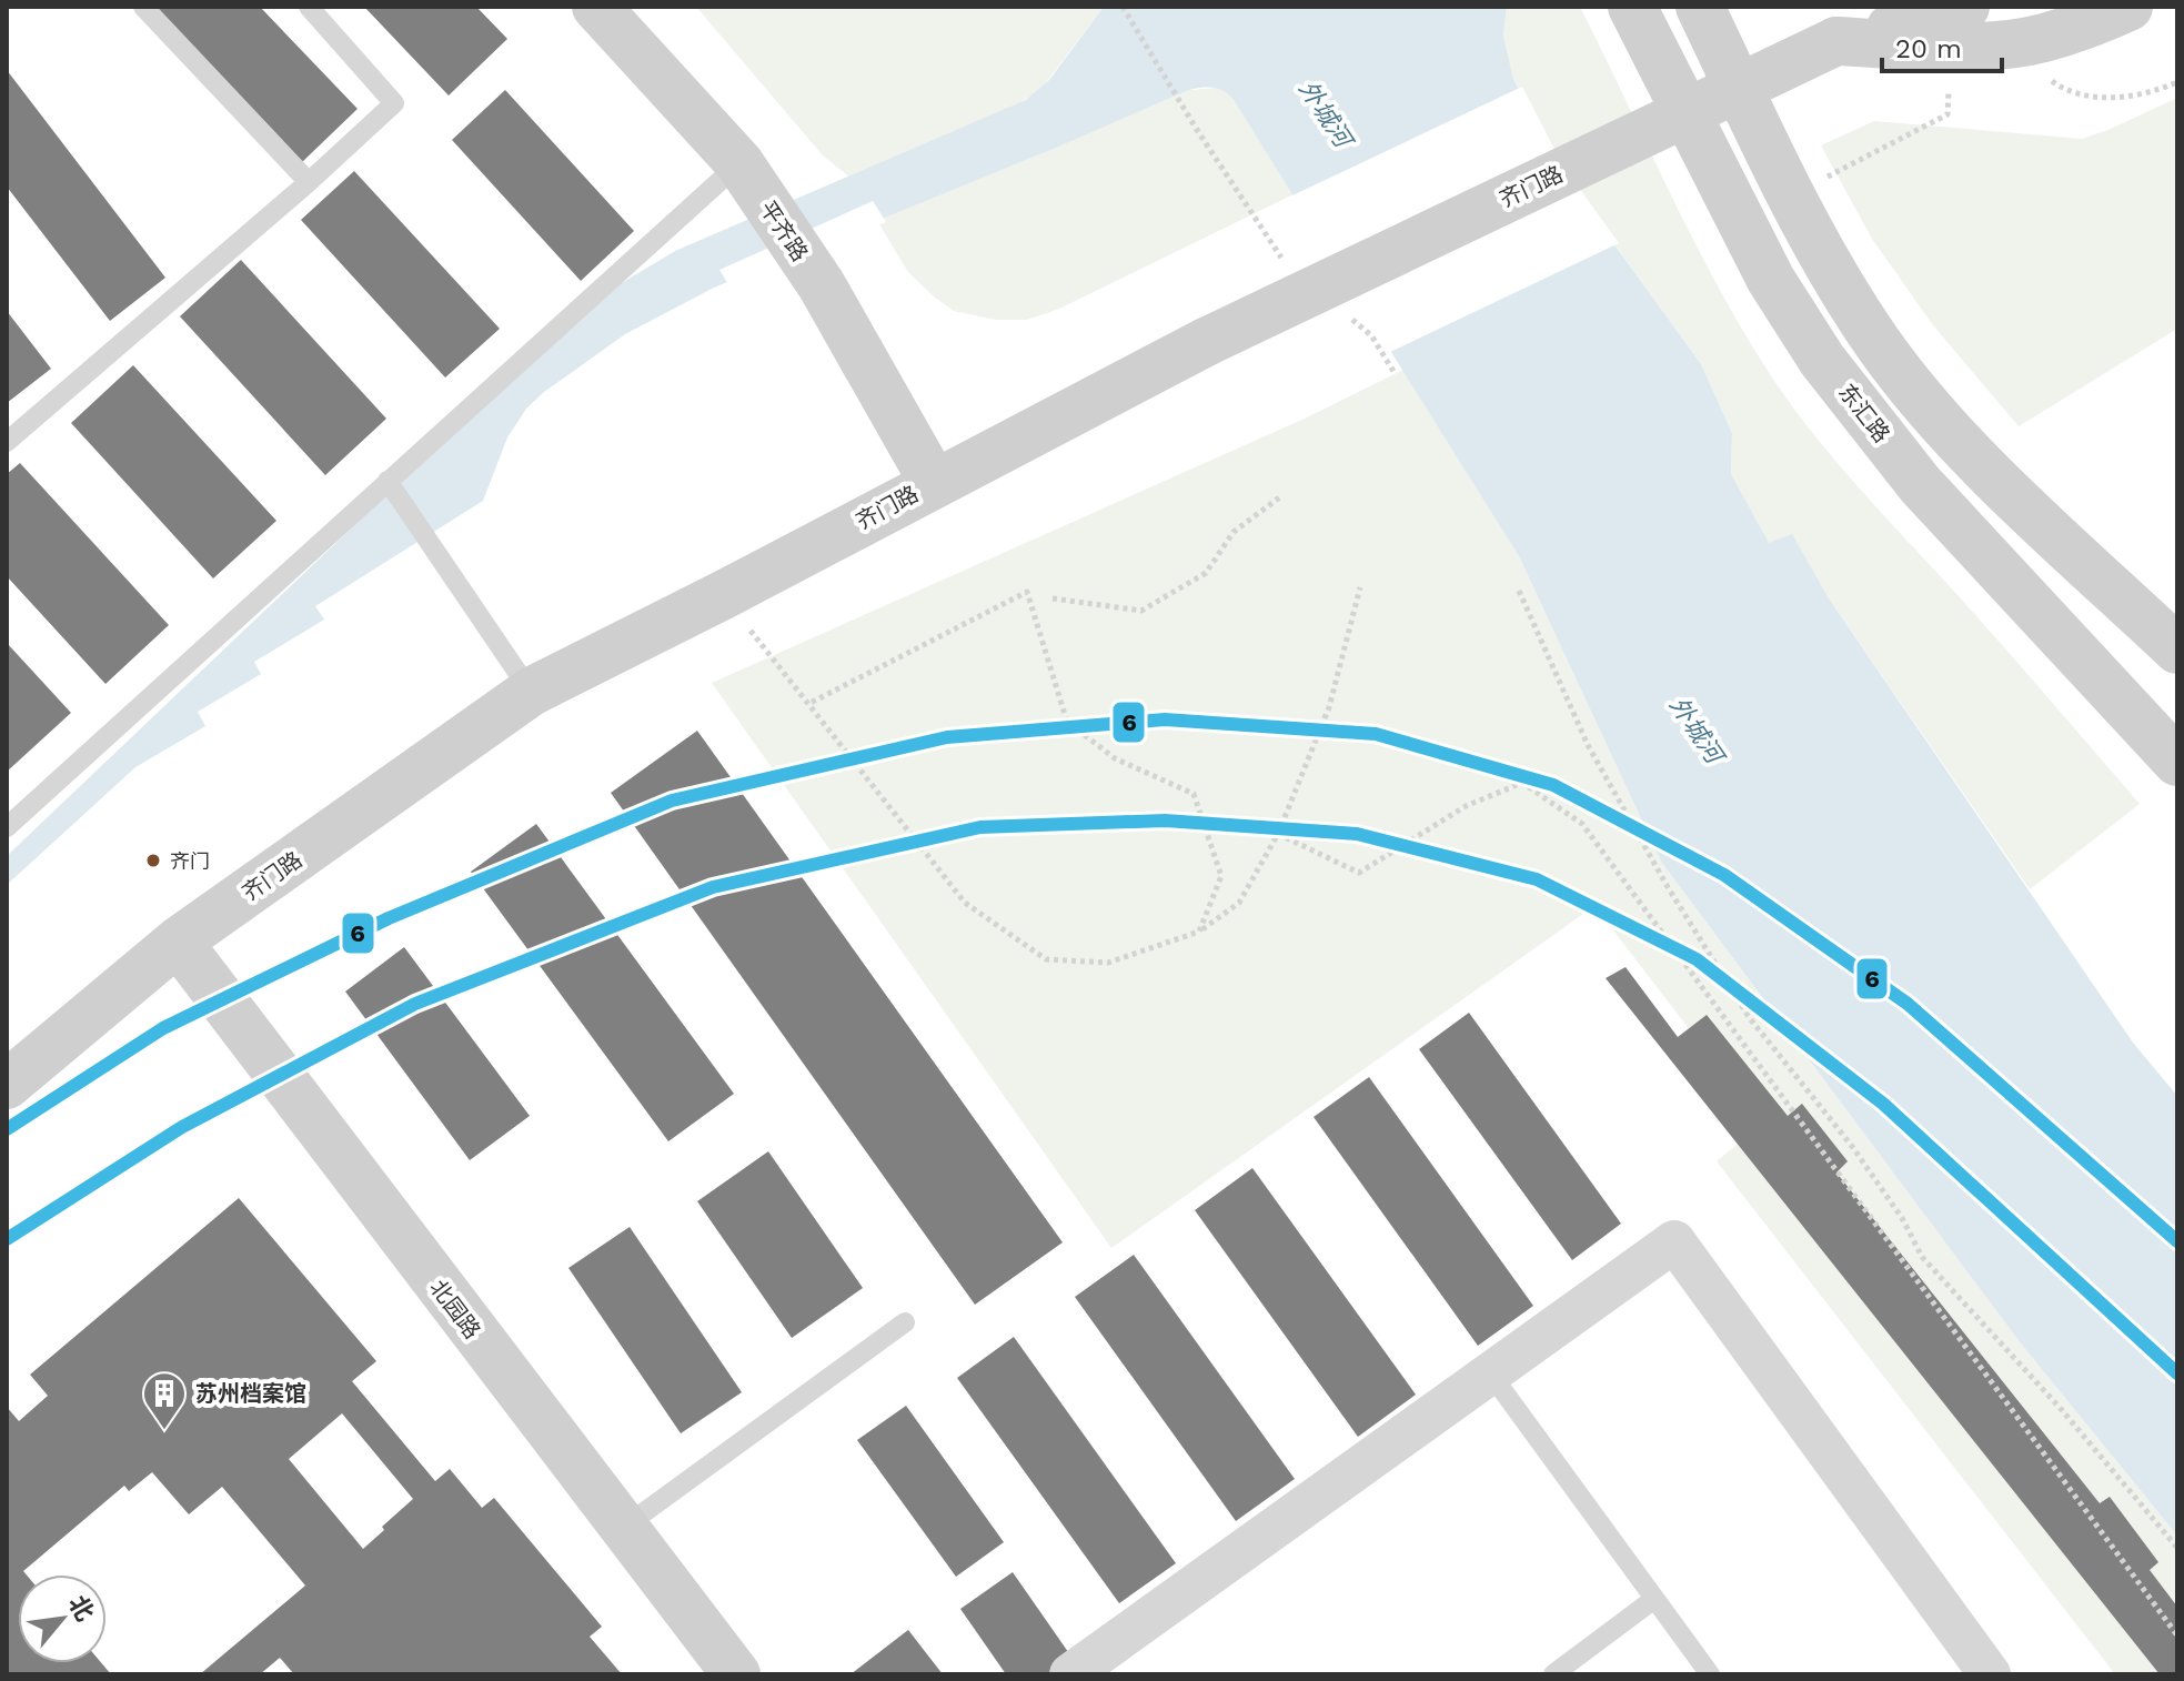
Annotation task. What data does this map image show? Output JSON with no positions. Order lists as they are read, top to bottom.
{
  "streets": {
    "main road": [
      "齐门路",
      "平齐路",
      "东汇路",
      "北园路"
    ]
  },
  "crossings": [
    ["齐门路", "平齐路"],
    ["齐门路", "北园路"]
  ],
  "water": ["外城河"],
  "places": {
    "other": ["齐门"],
    "building": ["苏州档案馆"]
  },
  "lines": ["transit line 6"],
  "scale_bar": "20 m",
  "north": "top right"
}
